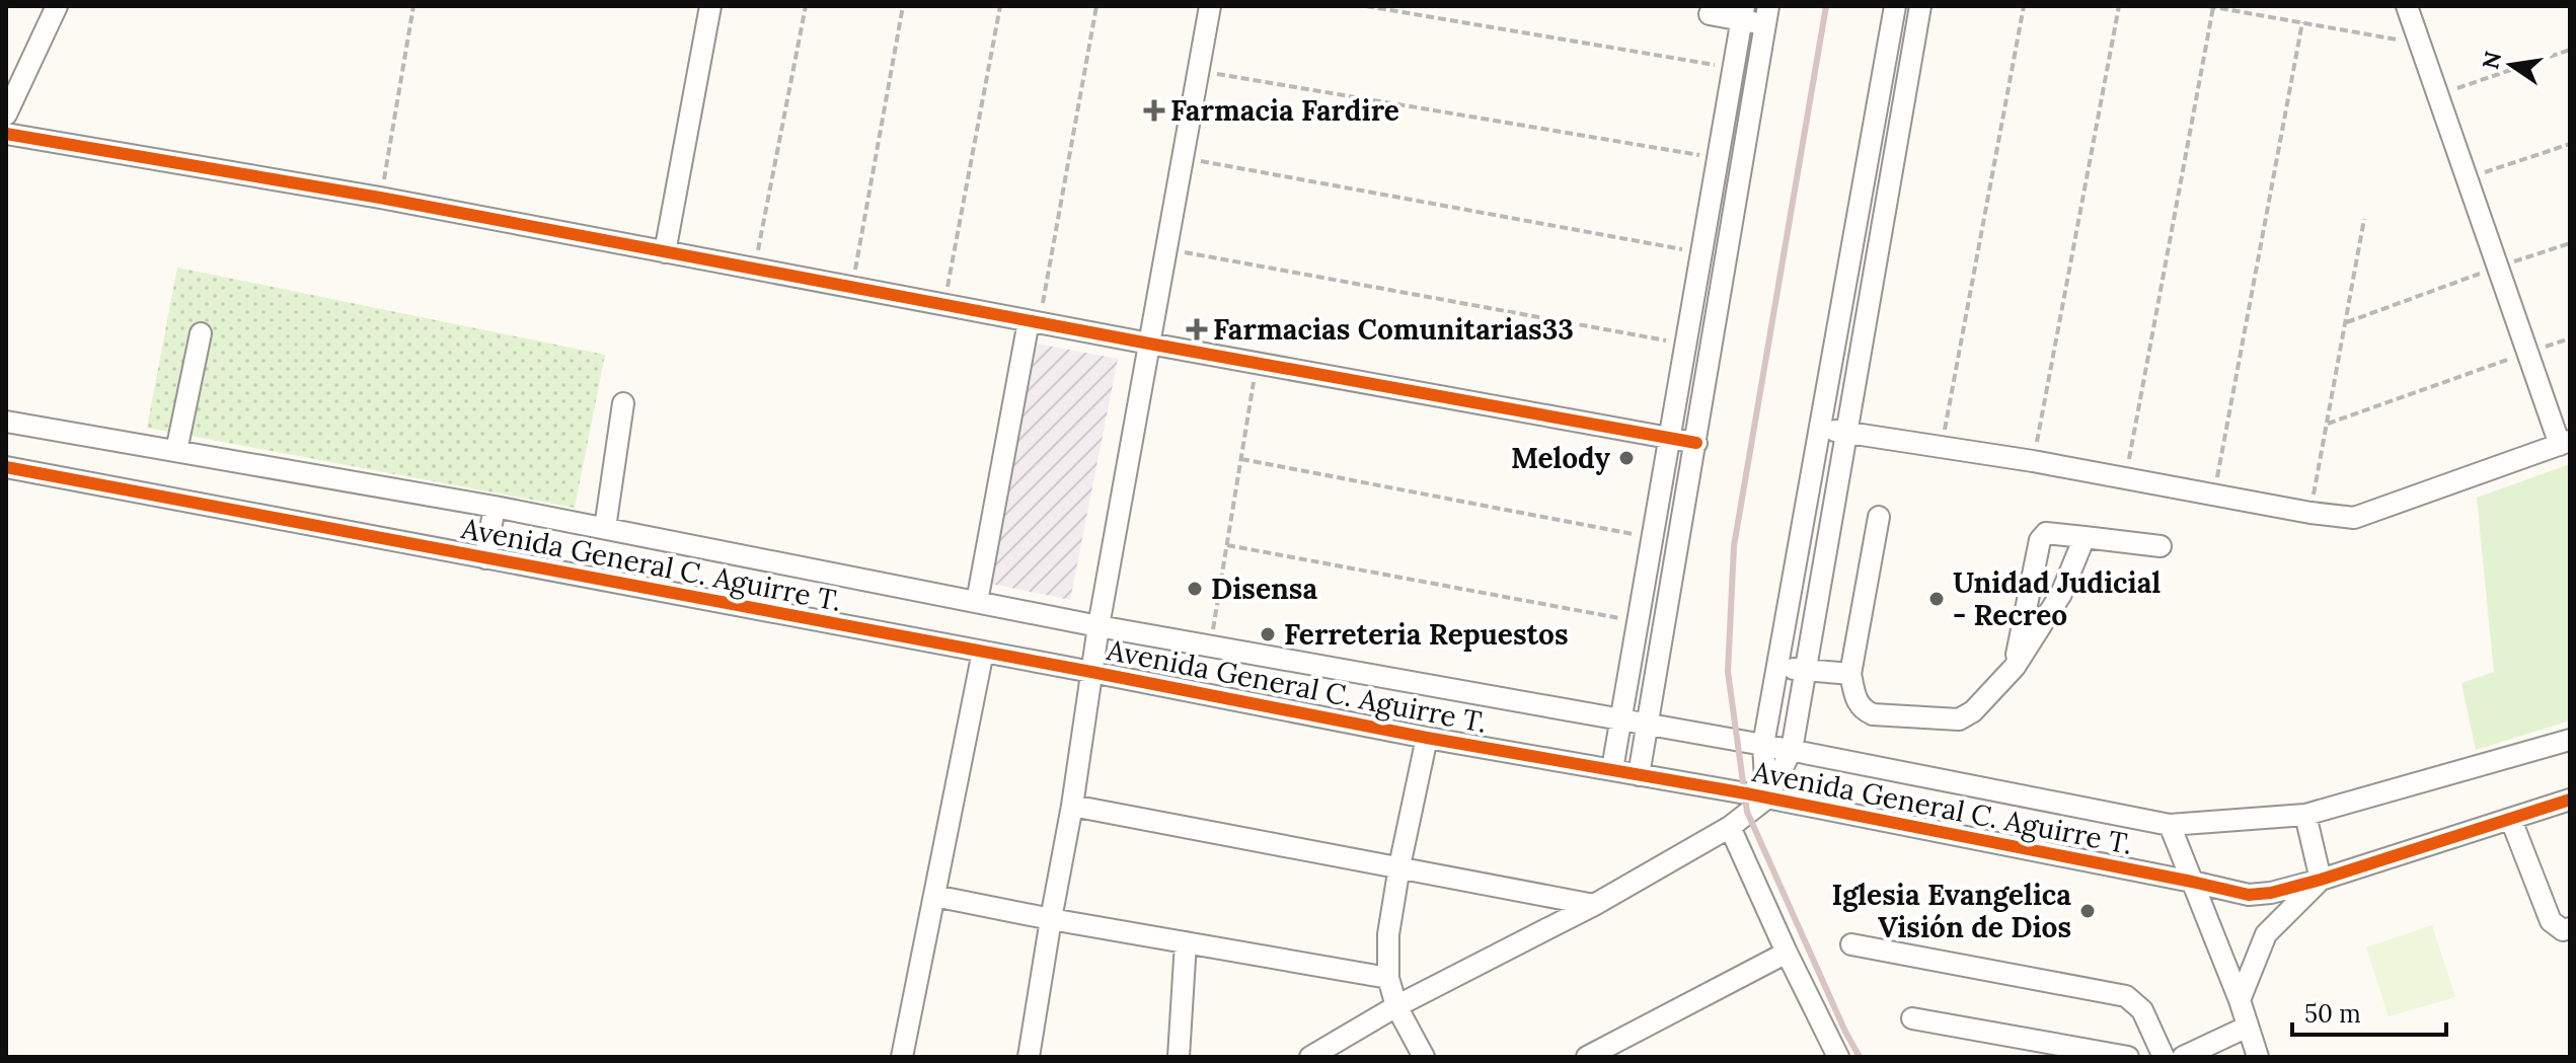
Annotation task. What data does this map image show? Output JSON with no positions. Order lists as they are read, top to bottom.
{
  "streets": {
    "street": ["Avenida General C. Aguirre T."]
  },
  "places": {
    "health": ["Farmacia Fardire", "Farmacias Comunitarias33"],
    "other": [
      "Melody",
      "Disensa",
      "Unidad Judicial - Recreo",
      "Ferreteria Repuestos",
      "Iglesia Evangelica Visión de Dios"
    ]
  },
  "scale_bar": "50 m",
  "north": "left"
}
